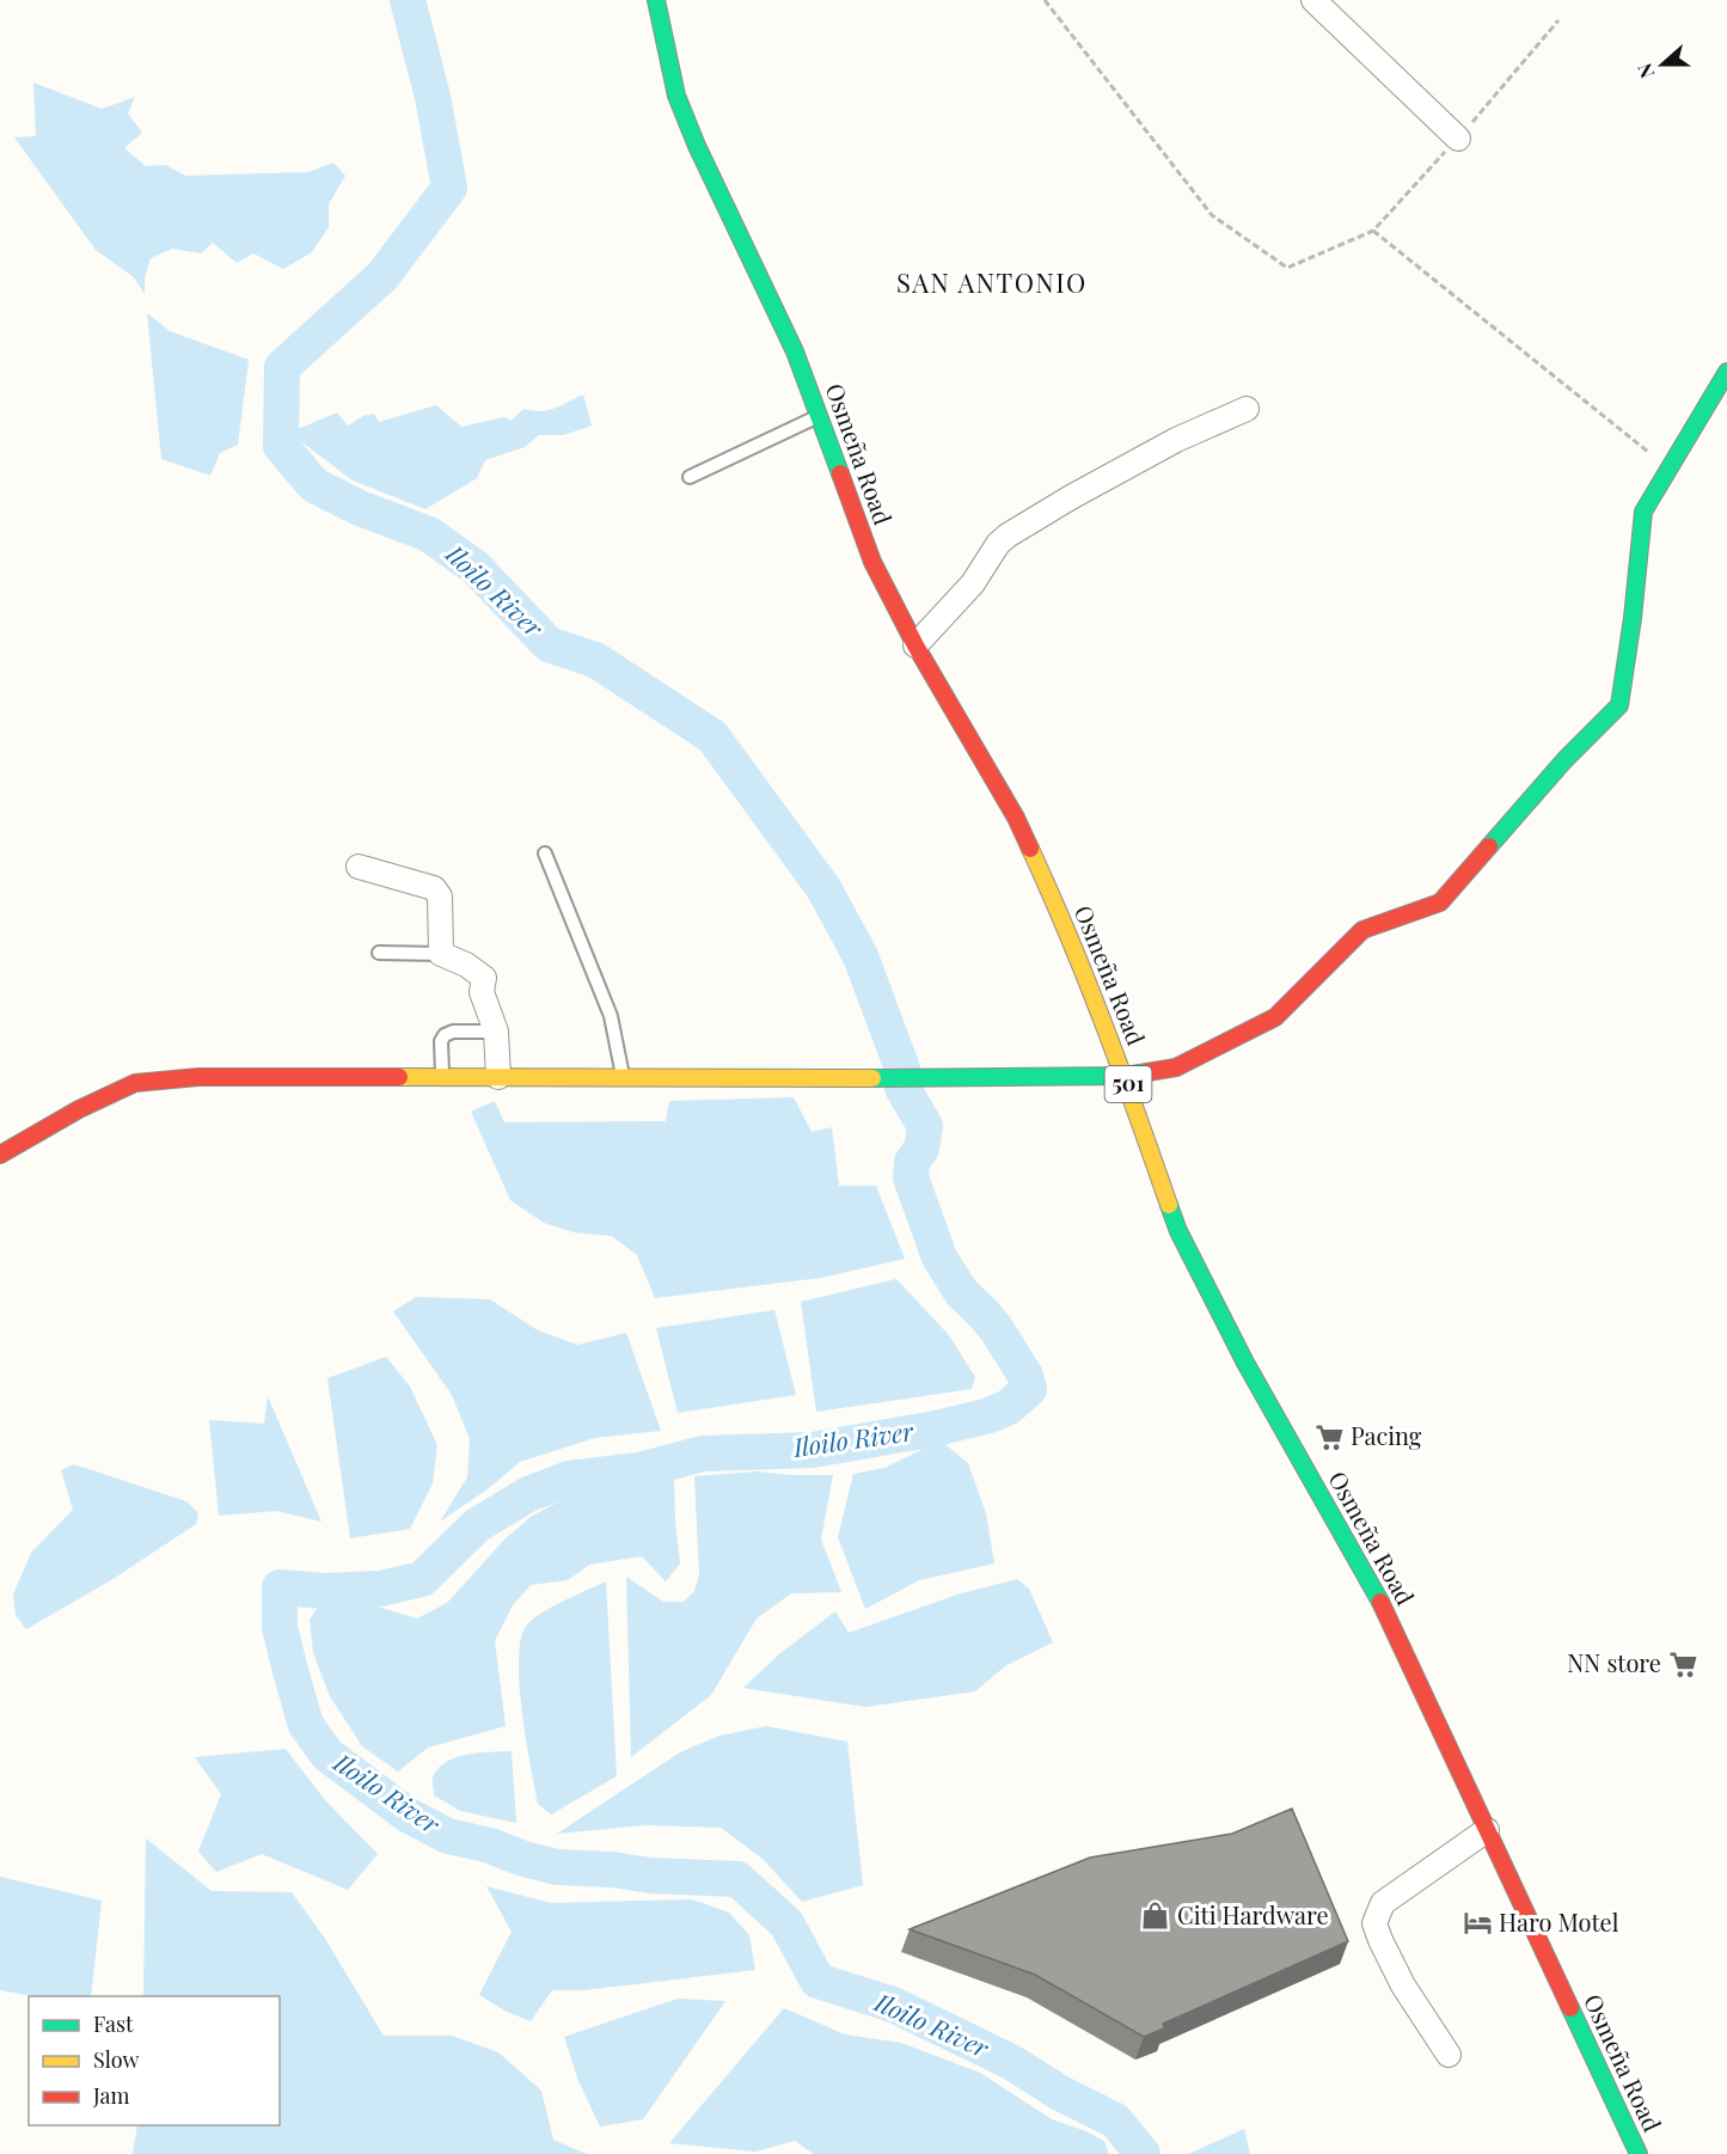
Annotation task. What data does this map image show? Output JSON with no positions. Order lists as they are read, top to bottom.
{
  "streets": {
    "main road": ["Osmeña Road", "501"]
  },
  "districts": ["SAN ANTONIO"],
  "water": ["Iloilo River"],
  "places": {
    "supermarket": ["Pacing", "NN store"],
    "shop": ["Citi Hardware"],
    "hotel": ["Haro Motel"]
  },
  "legend": ["Fast", "Slow", "Jam"],
  "north": "left"
}
